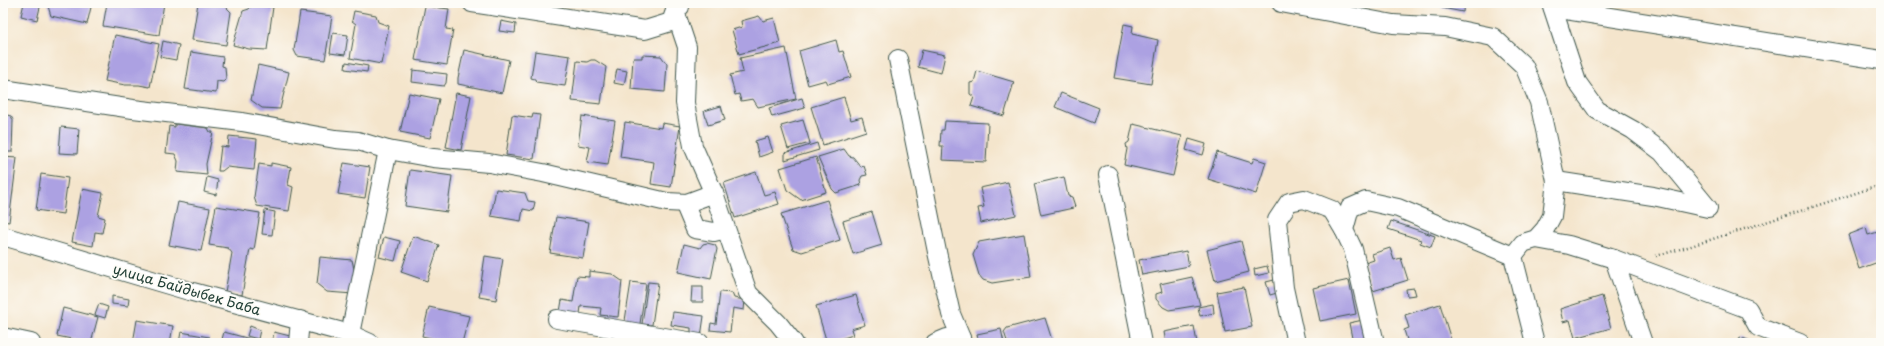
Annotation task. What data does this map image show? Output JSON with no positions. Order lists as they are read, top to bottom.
{
  "streets": {
    "street": ["улица Байдыбек Баба"]
  }
}
